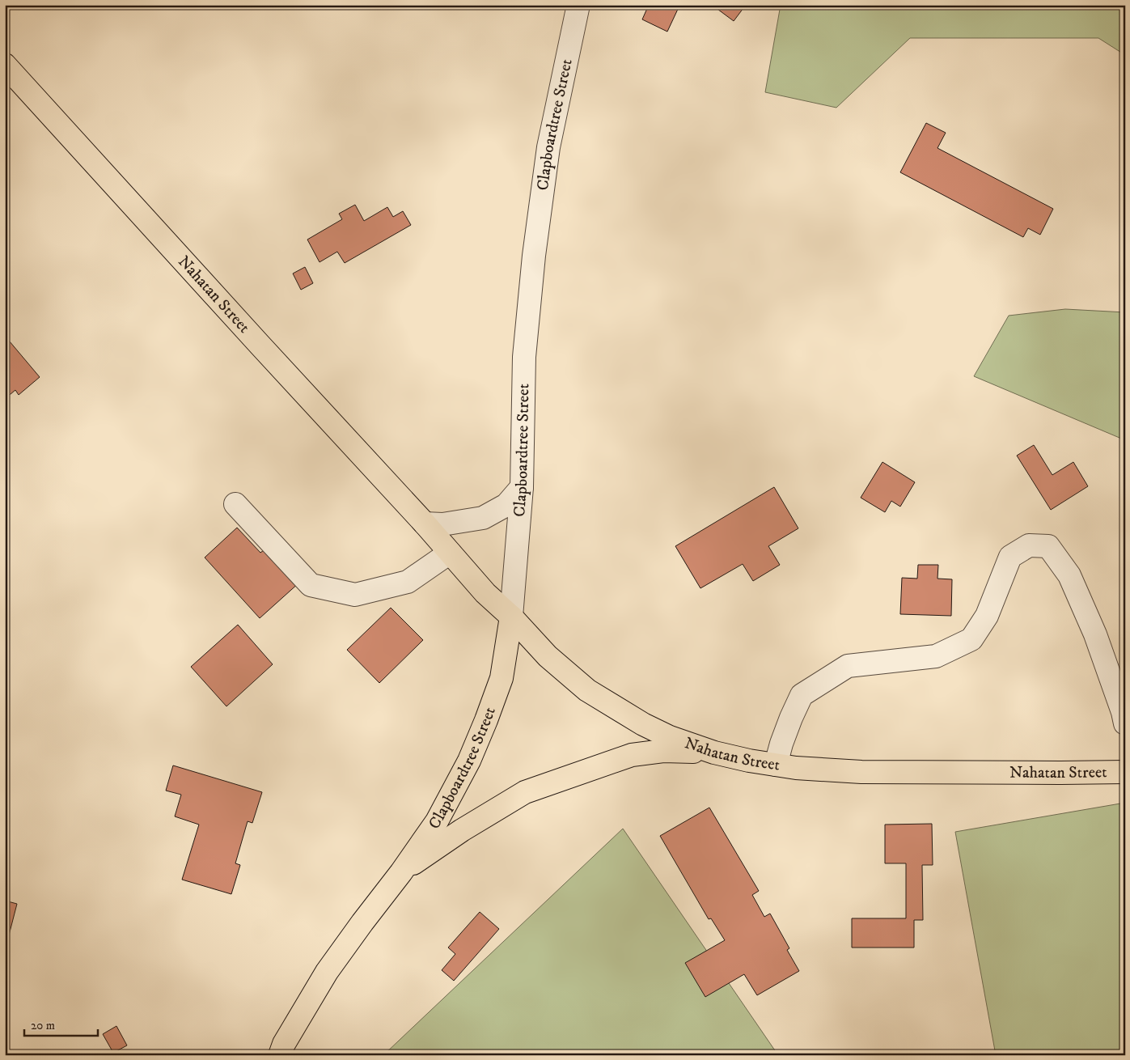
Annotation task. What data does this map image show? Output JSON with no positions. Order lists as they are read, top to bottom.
{
  "streets": {
    "main road": ["Clapboardtree Street", "Nahatan Street"]
  },
  "crossings": [
    ["Clapboardtree Street", "Nahatan Street"]
  ],
  "scale_bar": "20 m"
}
